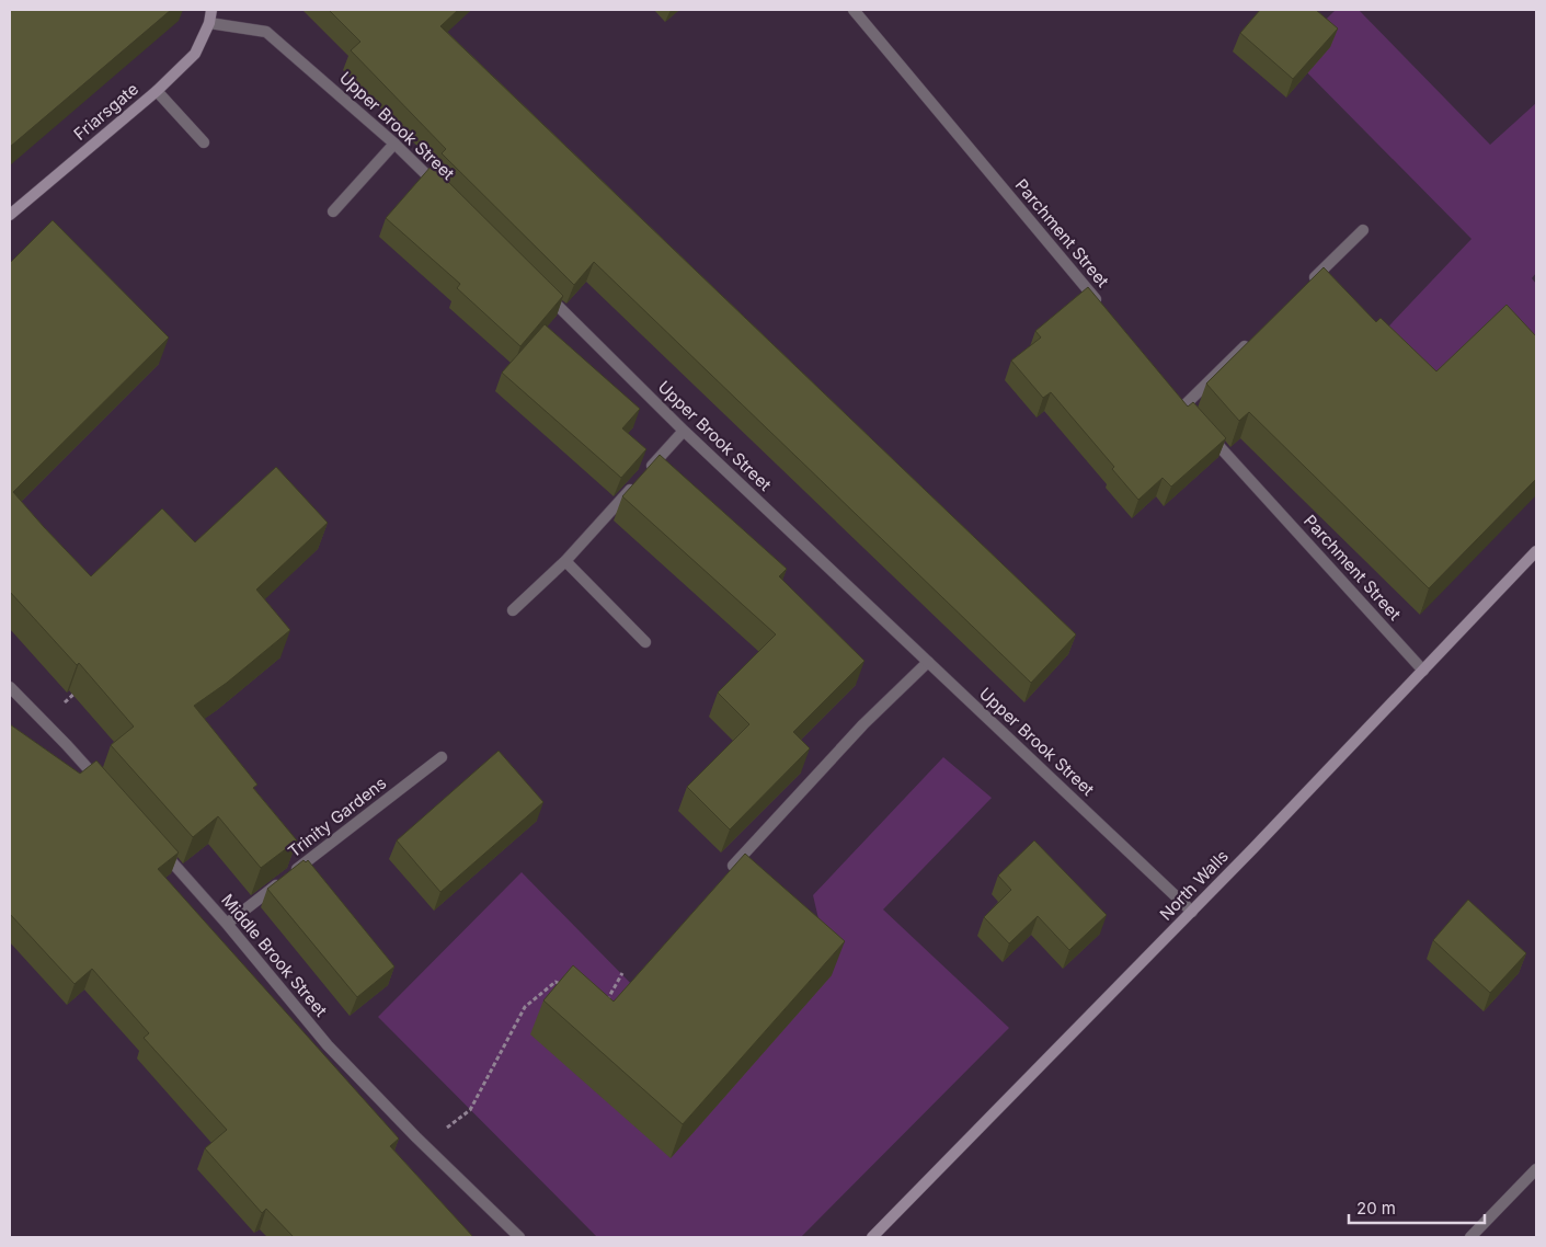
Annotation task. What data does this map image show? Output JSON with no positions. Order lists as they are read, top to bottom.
{
  "streets": {
    "main road": ["Friarsgate", "North Walls"],
    "street": [
      "Upper Brook Street",
      "Parchment Street",
      "Trinity Gardens",
      "Middle Brook Street"
    ]
  },
  "crossings": [
    ["Friarsgate", "Upper Brook Street"],
    ["Upper Brook Street", "North Walls"],
    ["Parchment Street", "North Walls"],
    ["Trinity Gardens", "Middle Brook Street"]
  ],
  "scale_bar": "20 m"
}
